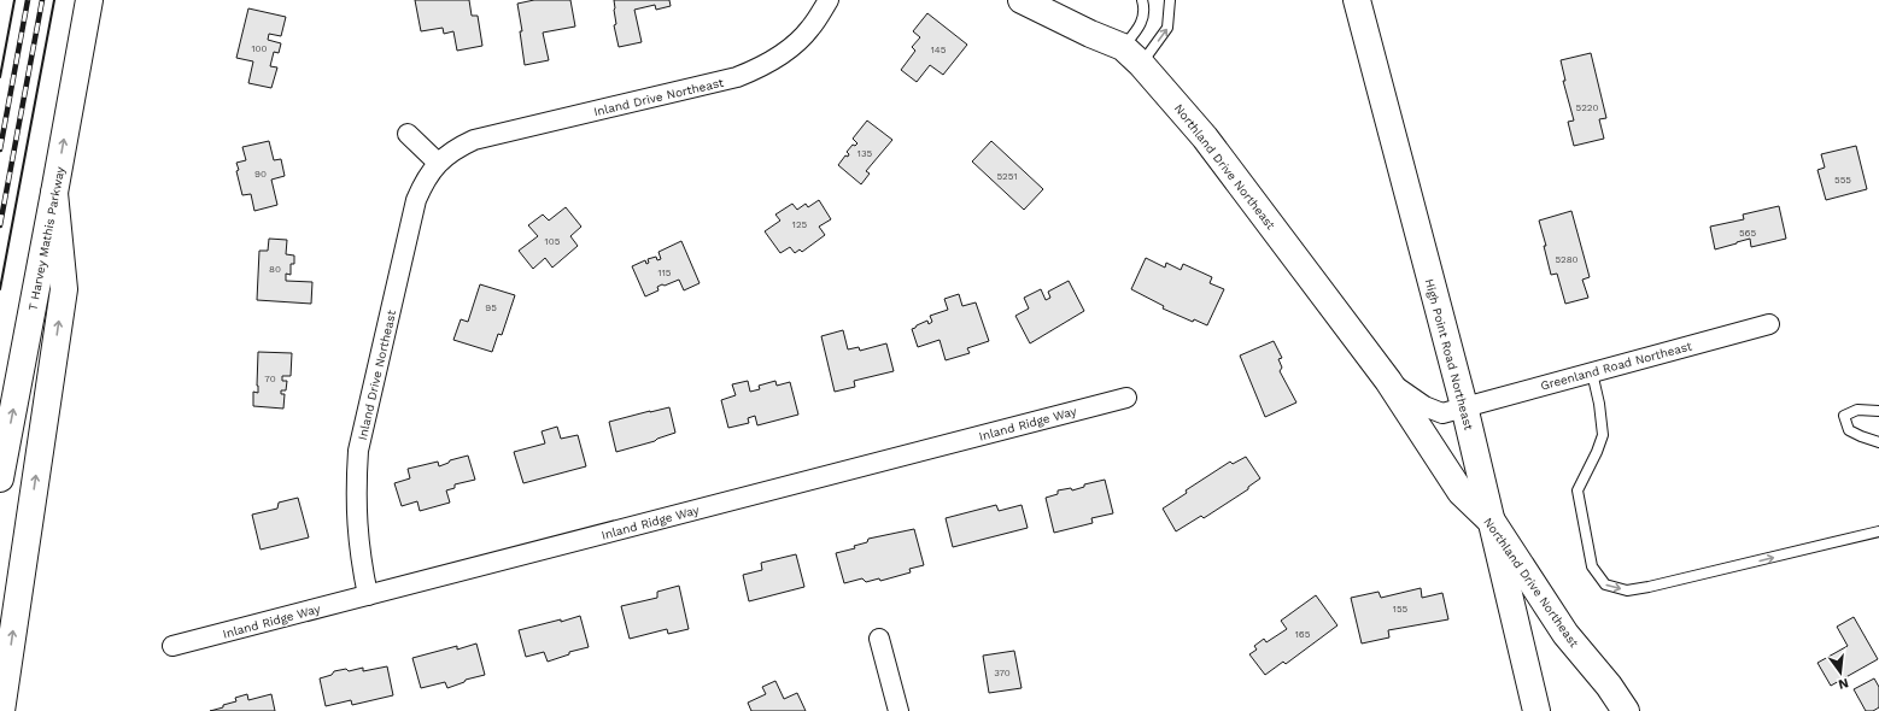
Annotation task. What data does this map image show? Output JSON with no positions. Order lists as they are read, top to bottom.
{
  "streets": {
    "main road": ["Northland Drive Northeast", "T Harvey Mathis Parkway", "High Point Road Northeast"],
    "street": ["Inland Drive Northeast", "Greenland Road Northeast", "Inland Ridge Way"]
  },
  "crossings": [
    ["Inland Drive Northeast", "Inland Ridge Way"],
    ["Northland Drive Northeast", "High Point Road Northeast"],
    ["Northland Drive Northeast", "Greenland Road Northeast"],
    ["High Point Road Northeast", "Greenland Road Northeast"]
  ],
  "house_numbers": [
    "100",
    "145",
    "5220",
    "135",
    "90",
    "5251",
    "555",
    "125",
    "565",
    "105",
    "5280",
    "80",
    "115",
    "95",
    "70",
    "155",
    "165",
    "370"
  ],
  "north": "bottom"
}
